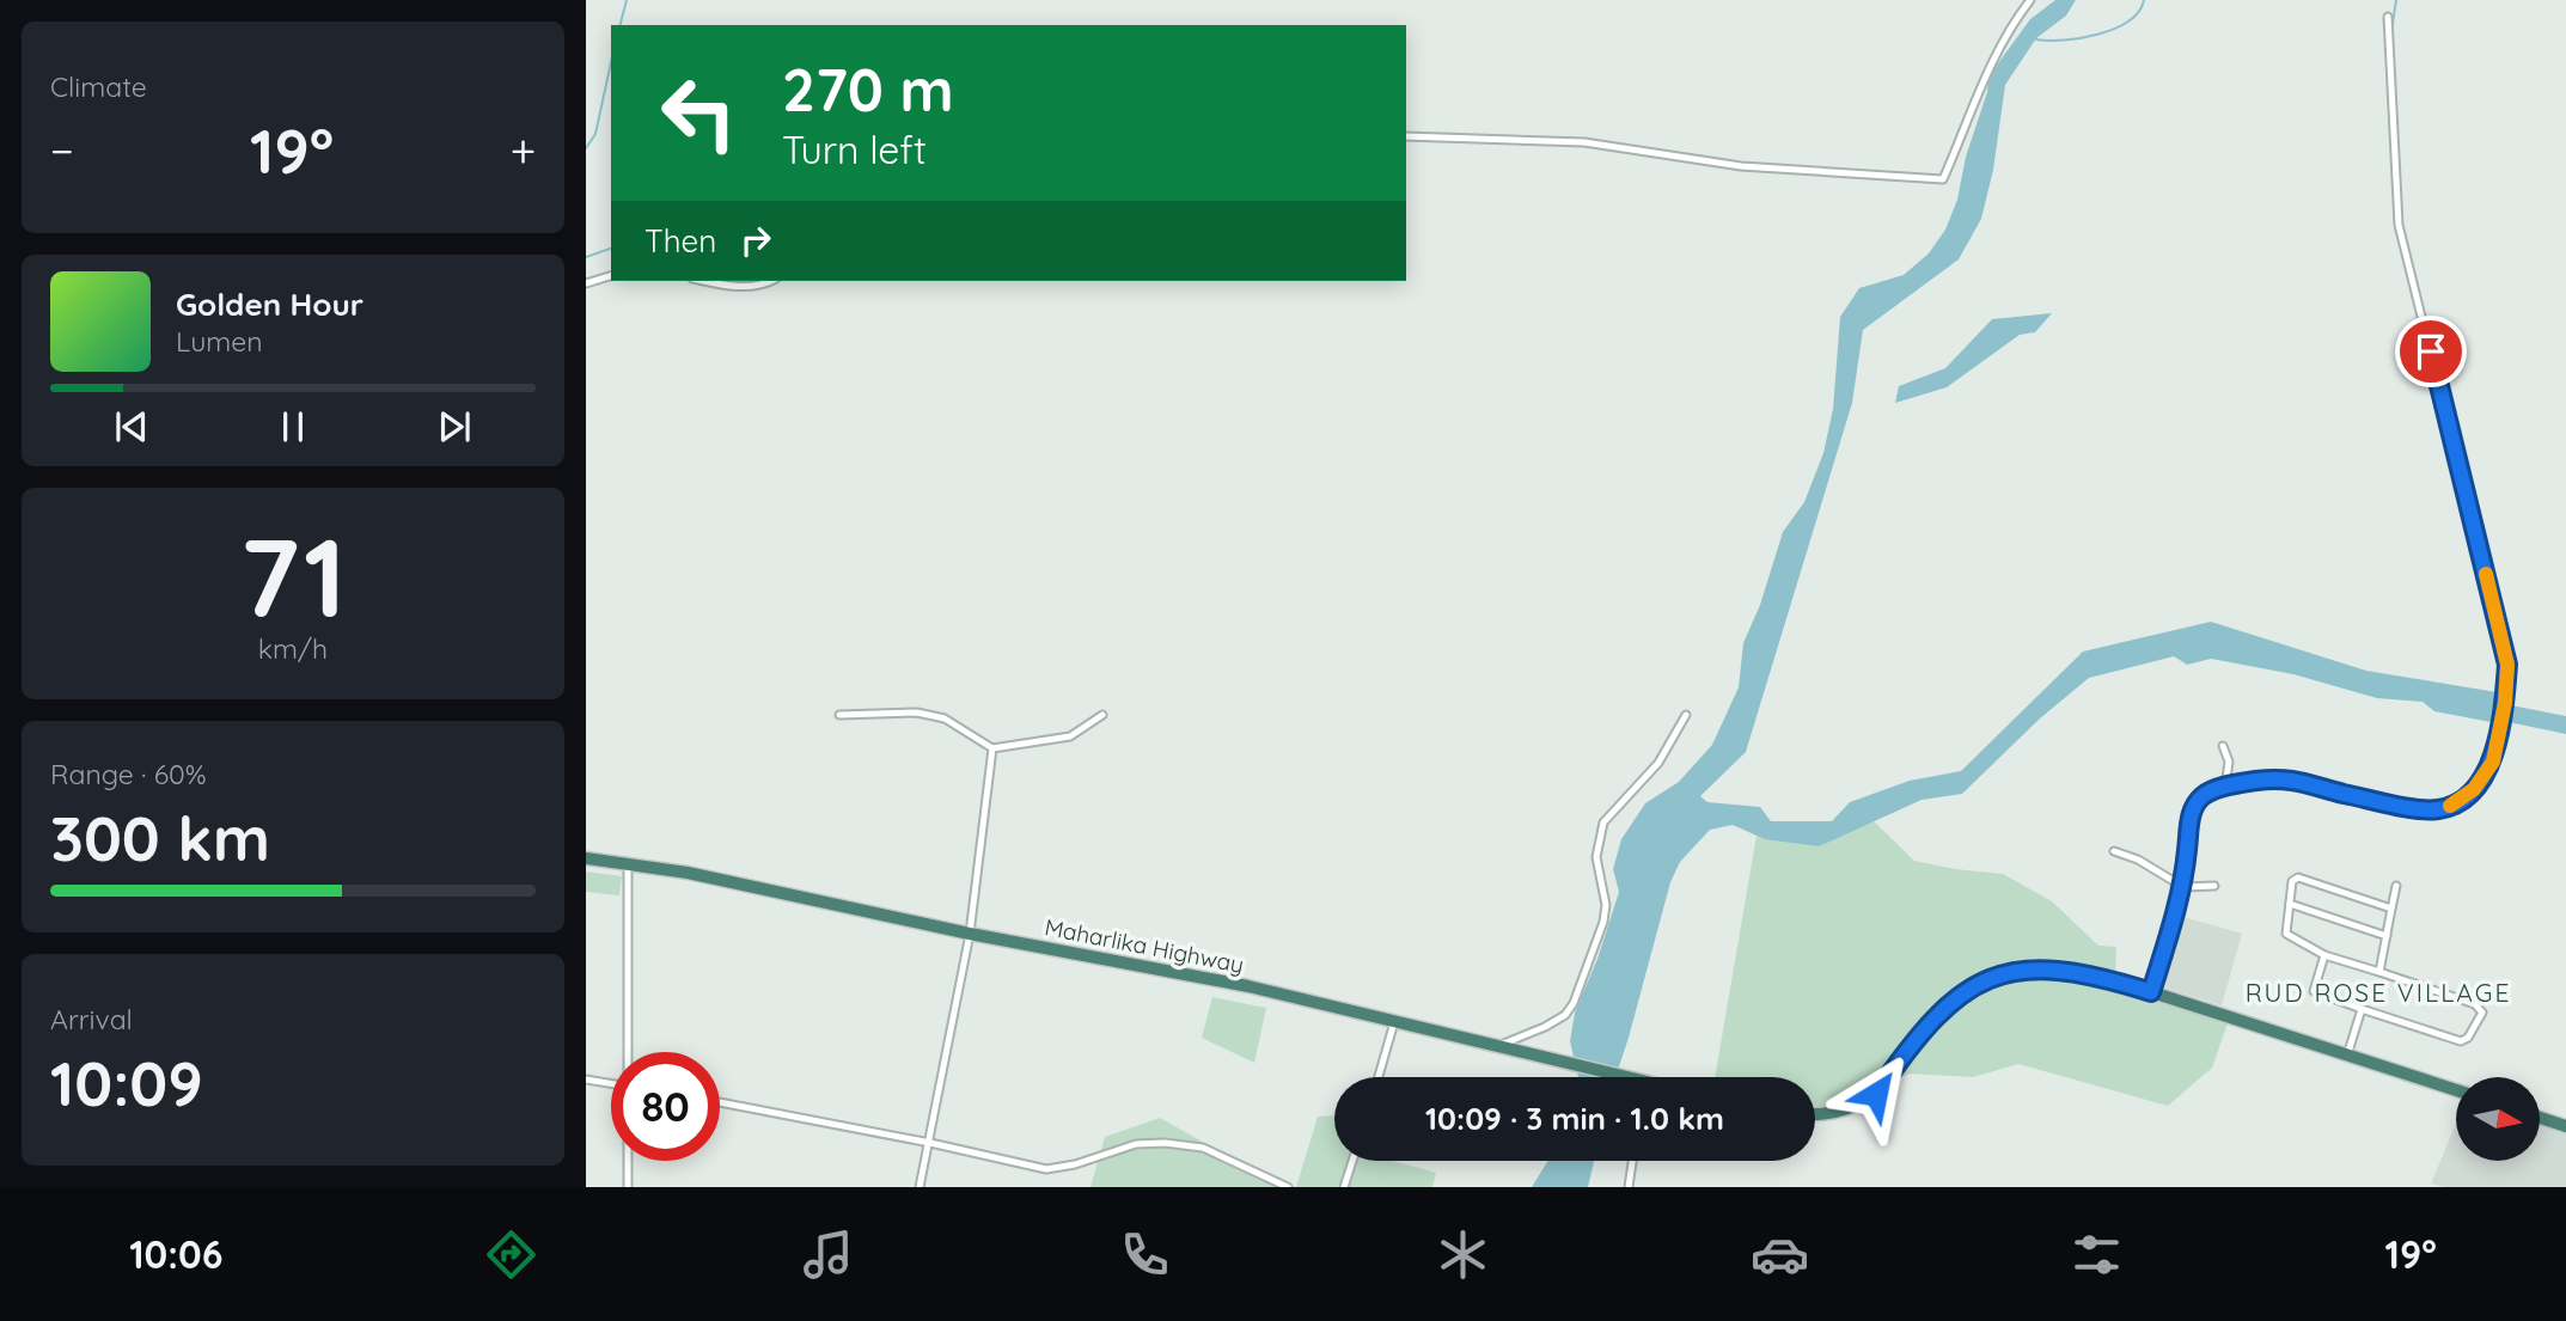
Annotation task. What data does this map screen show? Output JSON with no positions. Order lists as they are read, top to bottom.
{
  "streets": {
    "highway": ["Maharlika Highway"]
  },
  "districts": ["RUD ROSE VILLAGE"],
  "north": "right",
  "page": {
    "tile": [
      "Climate",
      ["71", "km/h"],
      ["Range · 60%", "300 km"],
      ["Arrival", "10:09"]
    ],
    "turn": ["270 m", "Turn left"],
    "heat": ["−", "19°", "+"],
    "then": "Then",
    "song": ["Golden Hour", "Lumen"],
    "limit": "80",
    "trip": "10:09 · 3 min · 1.0 km",
    "tabs": ["10:06", "19°"]
  }
}
